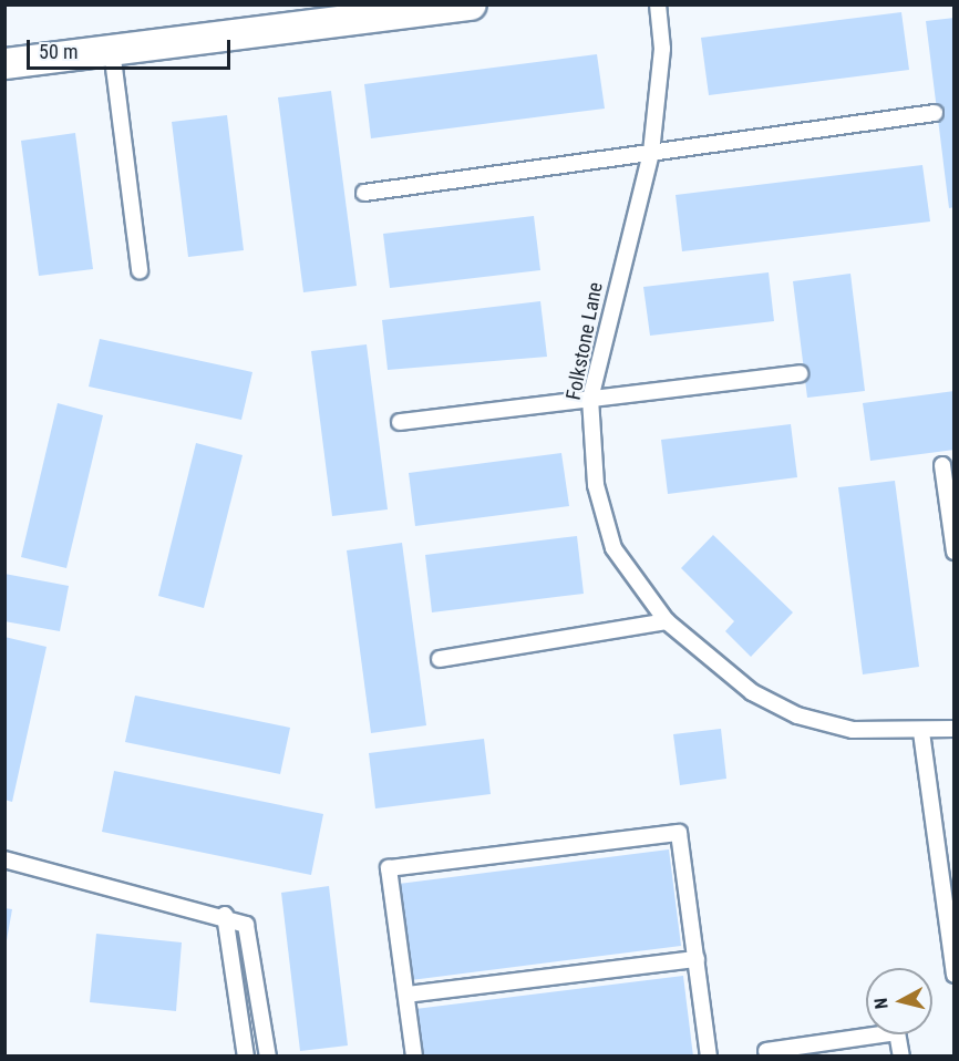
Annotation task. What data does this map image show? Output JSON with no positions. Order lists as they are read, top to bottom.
{
  "streets": {
    "lane": ["Folkstone Lane"]
  },
  "scale_bar": "50 m",
  "north": "left"
}
